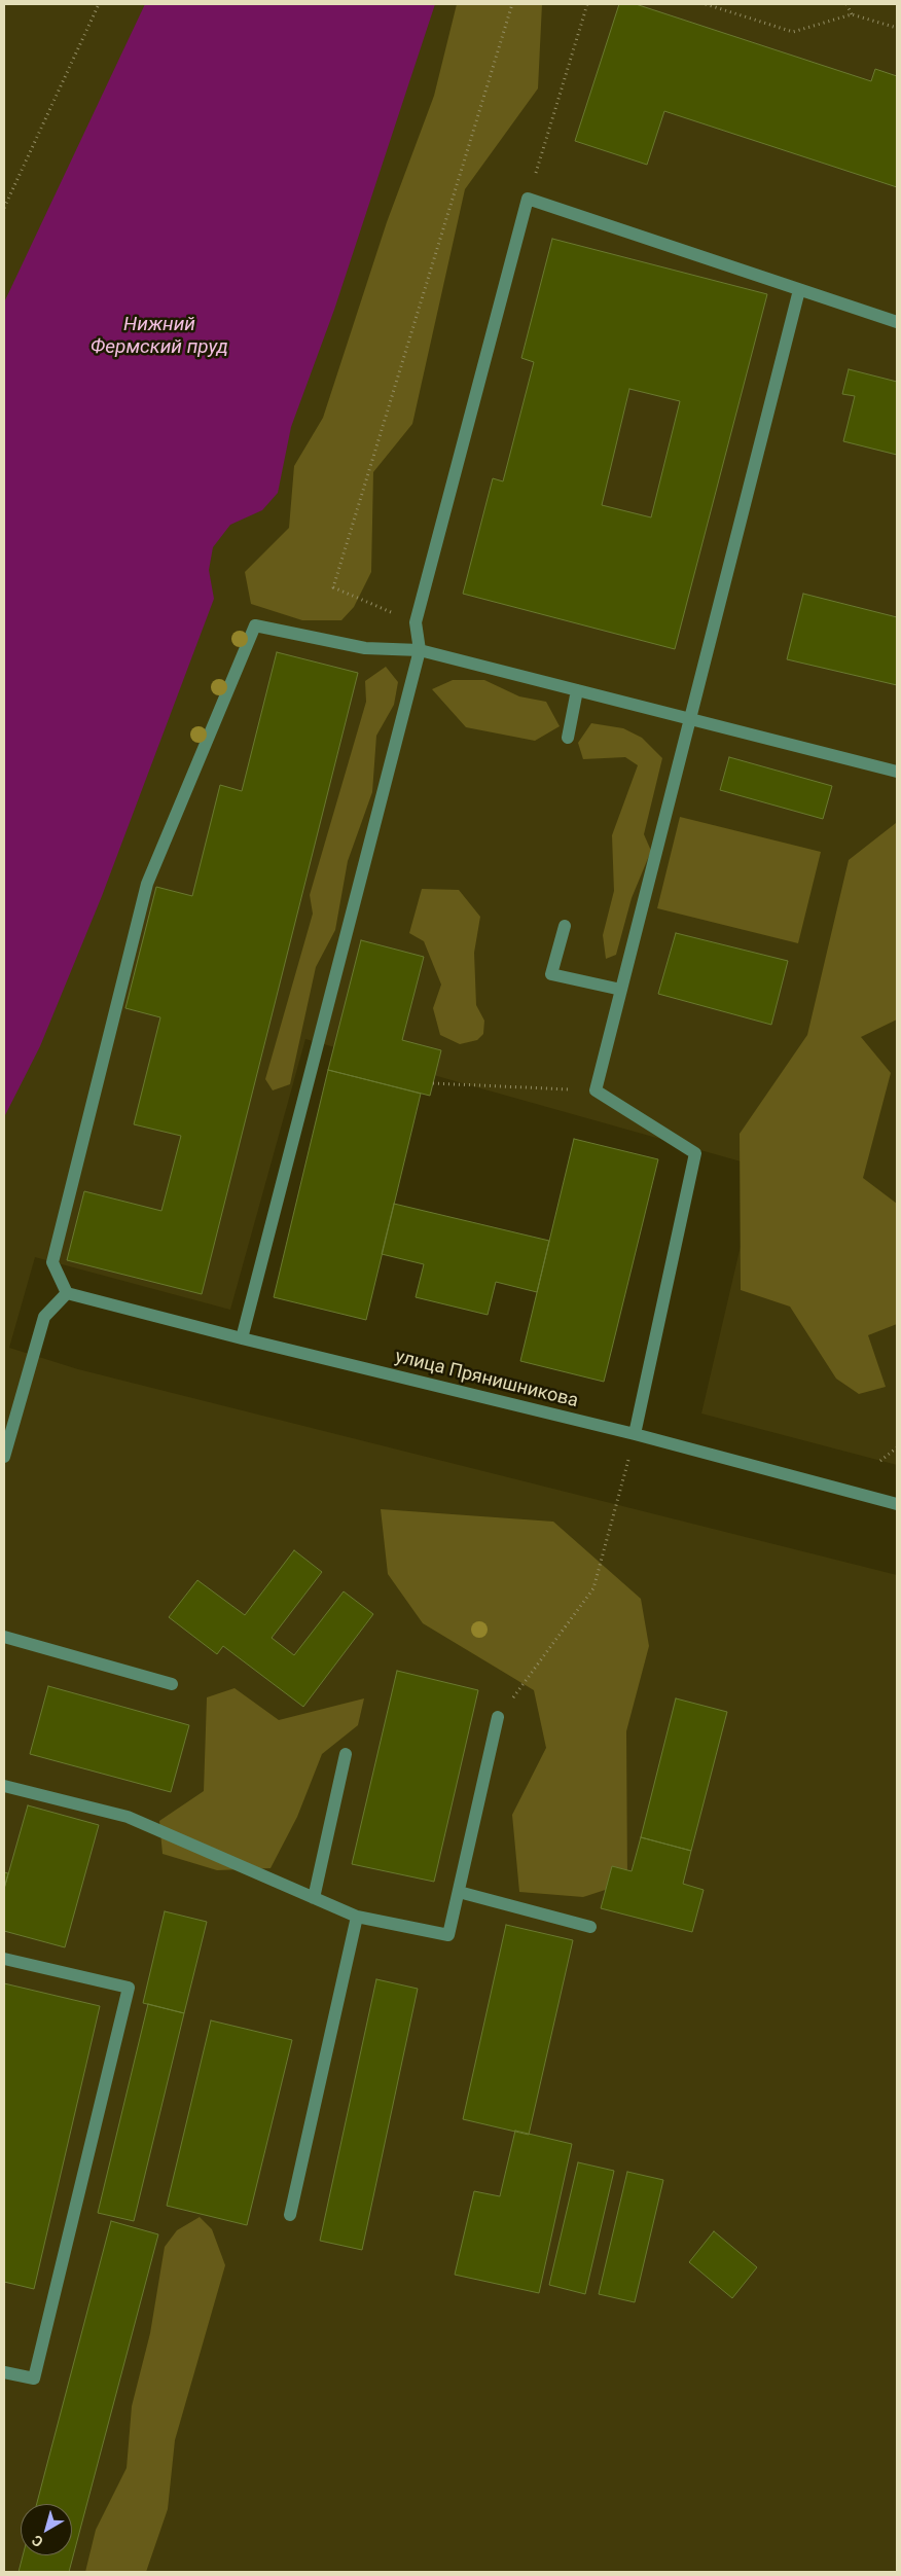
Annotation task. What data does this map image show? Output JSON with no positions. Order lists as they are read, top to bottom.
{
  "streets": {
    "street": ["улица Прянишникова"]
  },
  "water": ["Нижний Фермский пруд"],
  "north": "bottom left"
}
